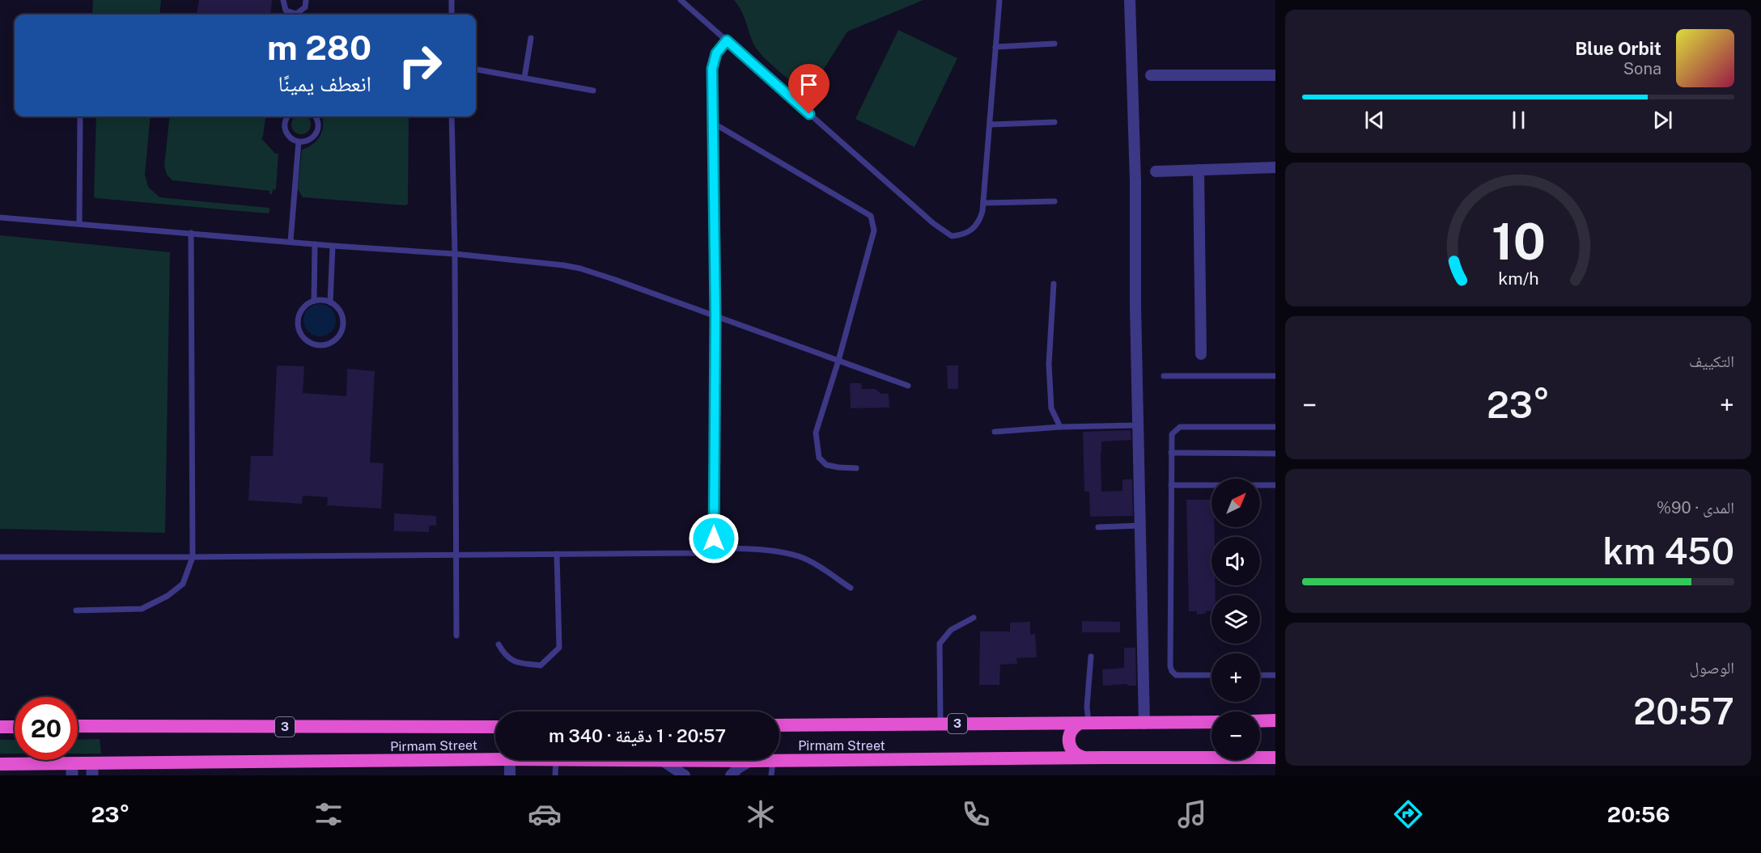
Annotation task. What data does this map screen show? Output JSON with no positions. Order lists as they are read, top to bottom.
{
  "streets": {
    "highway": ["3", "Pirmam Street"]
  },
  "north": "top right",
  "page": {
    "turn": ["280 m", "انعطف يمينًا"],
    "song": ["Blue Orbit", "Sona"],
    "tile": [
      "التكييف",
      ["المدى · 90%", "450 km"],
      ["الوصول", "20:57"]
    ],
    "heat": ["−", "23°", "+"],
    "map_buttons": ["+", "−"],
    "limit": "20",
    "trip": "20:57 · 1 دقيقة · 340 m",
    "tabs": ["20:56", "23°"],
    "gauge": ["10", "km/h"]
  }
}
